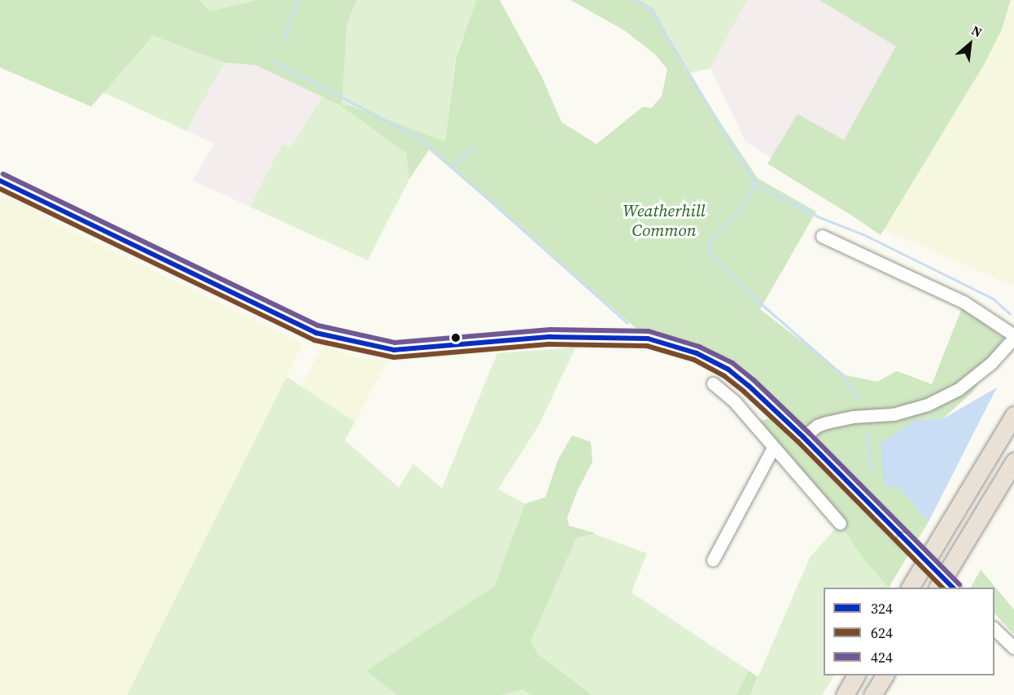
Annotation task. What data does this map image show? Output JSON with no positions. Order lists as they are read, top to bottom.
{
  "parks": ["Weatherhill Common"],
  "lines": ["transit line 424", "transit line 324", "transit line 624"],
  "legend": ["324", "624", "424"],
  "north": "top right"
}
